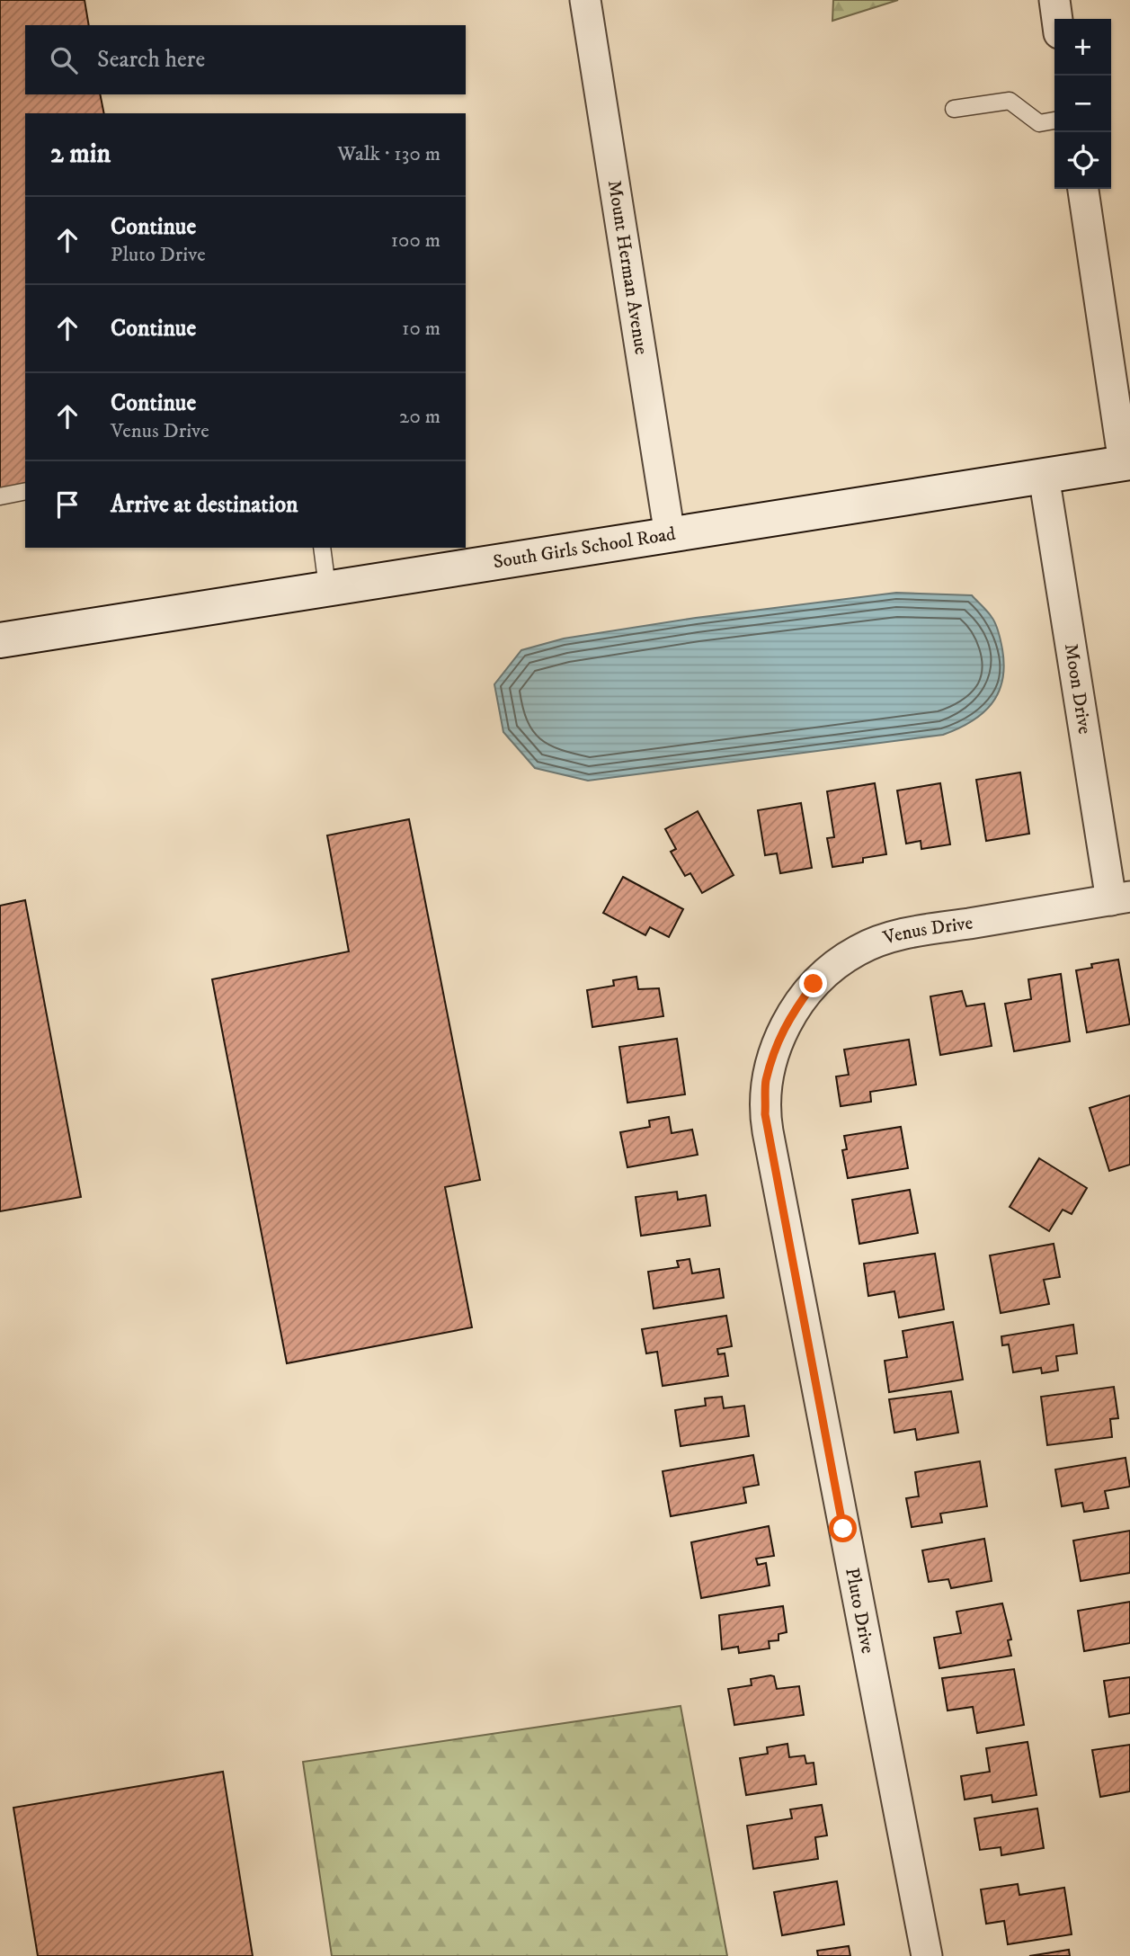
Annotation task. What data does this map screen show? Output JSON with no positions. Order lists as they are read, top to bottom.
{
  "streets": {
    "main road": ["South Girls School Road"],
    "street": [
      "Mount Herman Avenue",
      "Moon Drive",
      "Venus Drive",
      "Pluto Drive"
    ]
  },
  "crossings": [
    ["Mount Herman Avenue", "South Girls School Road"],
    ["South Girls School Road", "Moon Drive"],
    ["Moon Drive", "Venus Drive"],
    ["Venus Drive", "Pluto Drive"]
  ],
  "page": {
    "map_buttons": ["+", "−"],
    "search": "Search here",
    "heading": ["2 min", "Walk · 130 m"],
    "list": [
      ["Continue", "Pluto Drive", "100 m"],
      ["Continue", "10 m"],
      ["Continue", "Venus Drive", "20 m"],
      "Arrive at destination"
    ]
  }
}
